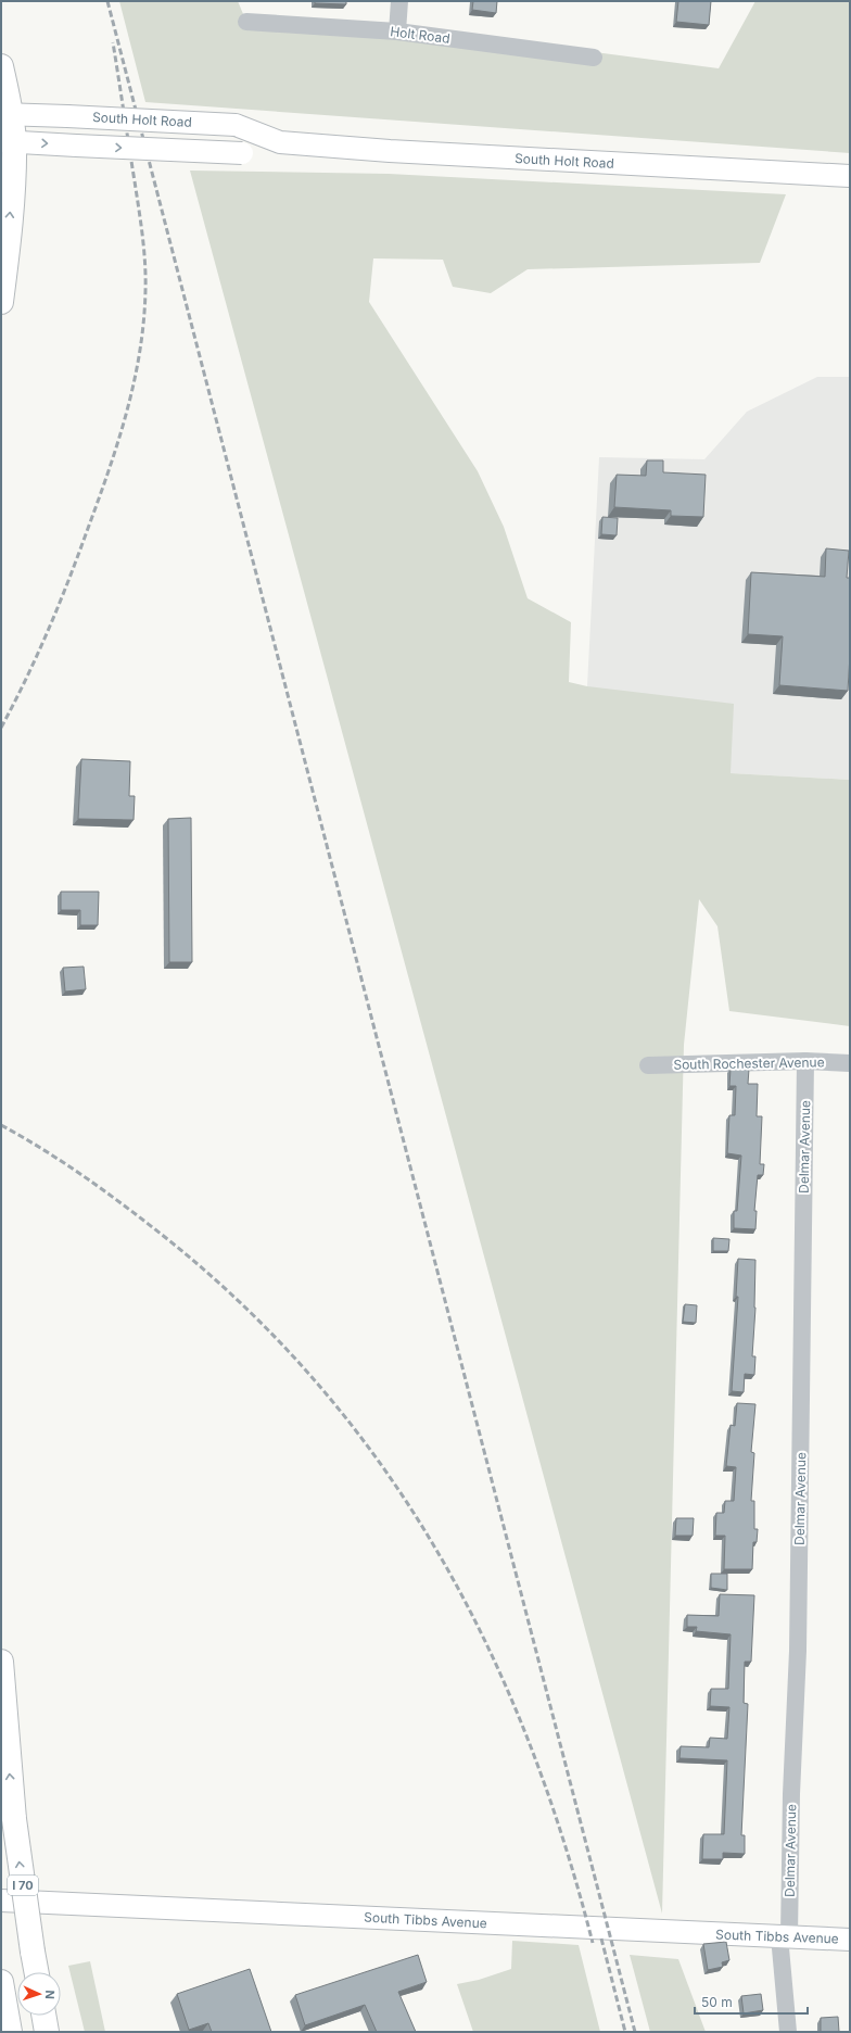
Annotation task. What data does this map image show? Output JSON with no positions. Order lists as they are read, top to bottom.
{
  "streets": {
    "highway": ["I 70"],
    "main road": ["South Holt Road", "South Tibbs Avenue"],
    "street": ["Holt Road", "South Rochester Avenue", "Delmar Avenue"]
  },
  "crossings": [
    ["South Rochester Avenue", "Delmar Avenue"],
    ["Delmar Avenue", "South Tibbs Avenue"]
  ],
  "scale_bar": "50 m",
  "north": "right"
}
